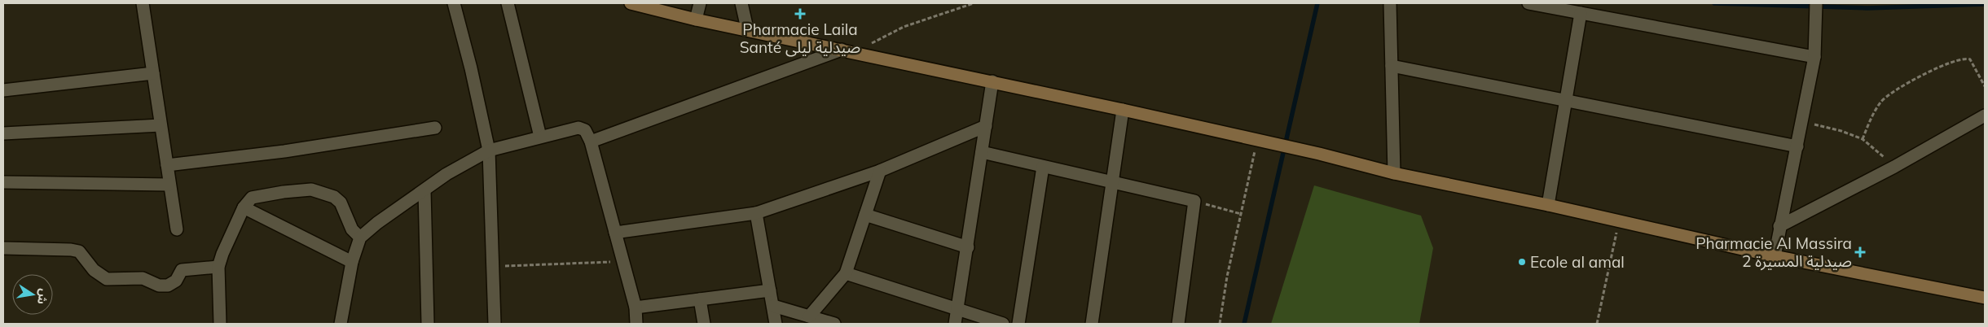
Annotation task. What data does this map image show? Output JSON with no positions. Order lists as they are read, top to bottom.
{
  "places": {
    "health": ["Pharmacie Laila Santé صيدلية ليلى", "Pharmacie Al Massira 2 صيدلية المسيرة"],
    "other": ["Ecole al amal"]
  },
  "north": "right"
}
